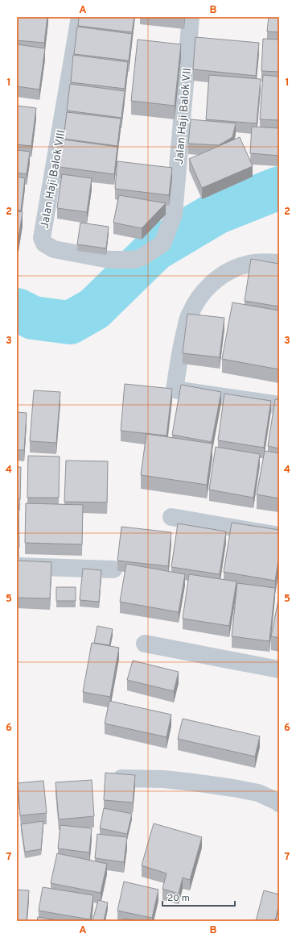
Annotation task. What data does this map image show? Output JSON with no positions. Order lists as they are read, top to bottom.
{
  "streets": {
    "street": ["Jalan Haji Balok VII", "Jalan Haji Balok VIII"]
  },
  "crossings": [
    ["Jalan Haji Balok VII", "Jalan Haji Balok VIII"]
  ],
  "scale_bar": "20 m",
  "grid": {
    "columns": ["A", "B"],
    "rows": [
      "1",
      "2",
      "3",
      "4",
      "5",
      "6",
      "7"
    ]
  }
}
